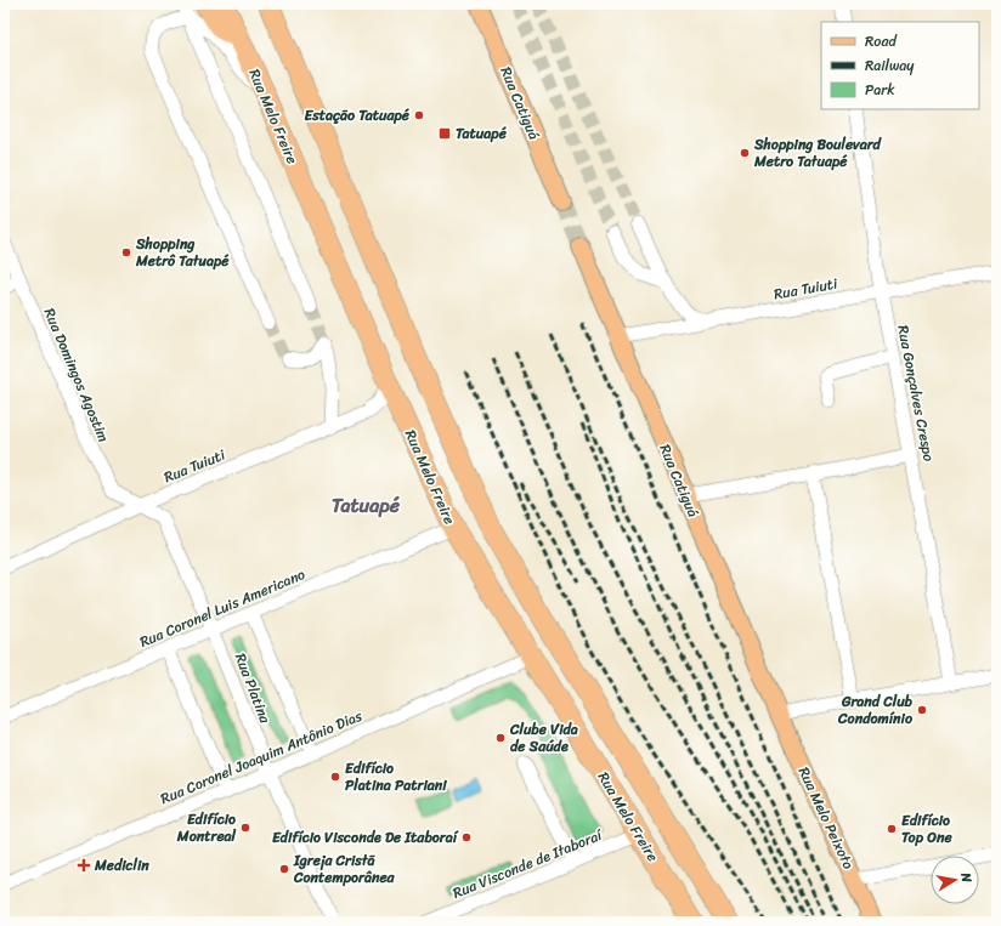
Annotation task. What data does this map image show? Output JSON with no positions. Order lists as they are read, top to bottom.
{
  "streets": {
    "highway": ["Rua Melo Freire"],
    "main road": ["Rua Catiguá", "Rua Melo Peixoto"],
    "street": [
      "Rua Tuiuti",
      "Rua Domingos Agostim",
      "Rua Gonçalves Crespo",
      "Rua Coronel Luis Americano",
      "Rua Platina",
      "Rua Coronel Joaquim Antônio Dias",
      "Rua Visconde de Itaboraí"
    ]
  },
  "crossings": [
    ["Rua Catiguá", "Rua Tuiuti"],
    ["Rua Catiguá", "Rua Melo Peixoto"],
    ["Rua Melo Freire", "Rua Tuiuti"],
    ["Rua Melo Freire", "Rua Coronel Luis Americano"],
    ["Rua Melo Freire", "Rua Coronel Joaquim Antônio Dias"],
    ["Rua Melo Freire", "Rua Visconde de Itaboraí"],
    ["Rua Tuiuti", "Rua Domingos Agostim"],
    ["Rua Tuiuti", "Rua Gonçalves Crespo"],
    ["Rua Tuiuti", "Rua Platina"],
    ["Rua Domingos Agostim", "Rua Platina"],
    ["Rua Coronel Luis Americano", "Rua Platina"],
    ["Rua Platina", "Rua Coronel Joaquim Antônio Dias"]
  ],
  "districts": ["Tatuapé"],
  "places": {
    "other": [
      "Estação Tatuapé",
      "Shopping Boulevard Metro Tatuapé",
      "Shopping Metrô Tatuapé",
      "Grand Club Condomínio",
      "Clube Vida de Saúde",
      "Edifício Platina Patriani",
      "Edifício Montreal",
      "Edifício Top One",
      "Edifício Visconde De Itaboraí",
      "Igreja Cristã Contemporânea"
    ],
    "transit": ["Tatuapé"],
    "health": ["Mediclin"]
  },
  "legend": ["Road", "Railway", "Park"],
  "north": "right"
}
